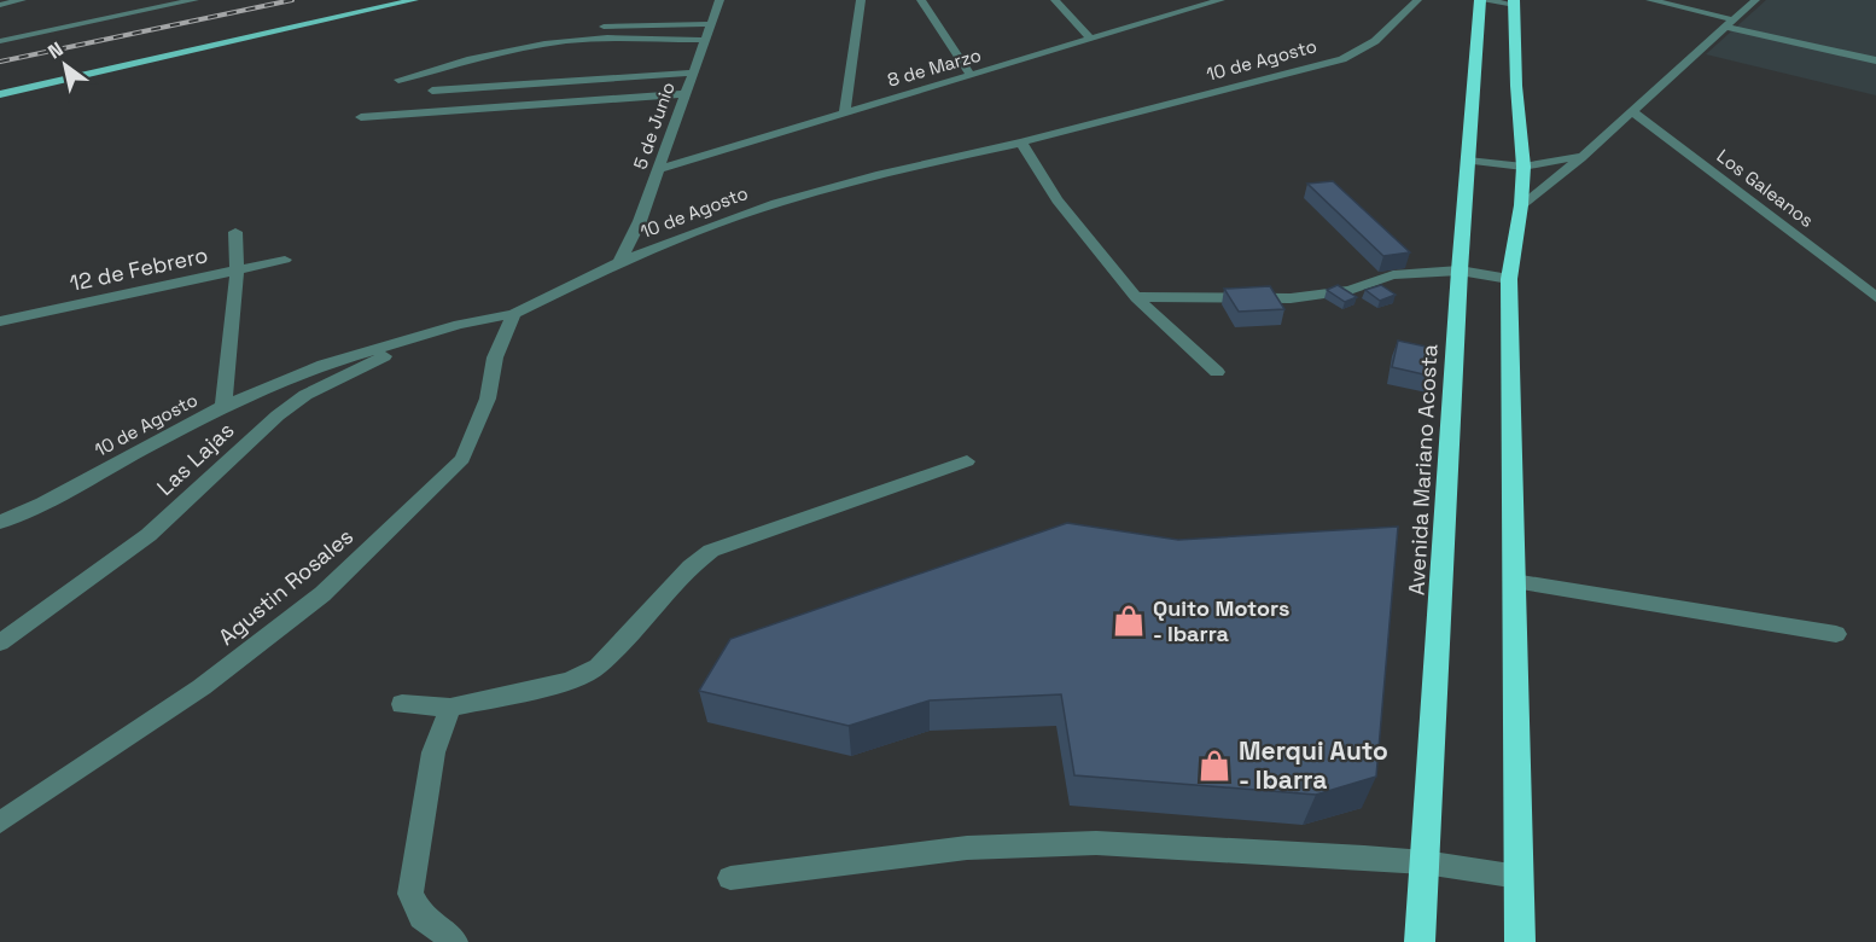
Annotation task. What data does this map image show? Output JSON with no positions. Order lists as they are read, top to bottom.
{
  "streets": {
    "highway": ["Avenida Mariano Acosta"],
    "street": [
      "10 de Agosto",
      "8 de Marzo",
      "5 de Junio",
      "Los Galeanos",
      "12 de Febrero",
      "Las Lajas",
      "Agustin Rosales"
    ]
  },
  "crossings": [
    ["10 de Agosto", "5 de Junio"],
    ["10 de Agosto", "Las Lajas"],
    ["10 de Agosto", "Agustin Rosales"],
    ["8 de Marzo", "5 de Junio"]
  ],
  "places": {
    "shop": ["Quito Motors - Ibarra", "Merqui Auto - Ibarra"]
  },
  "north": "top left"
}
